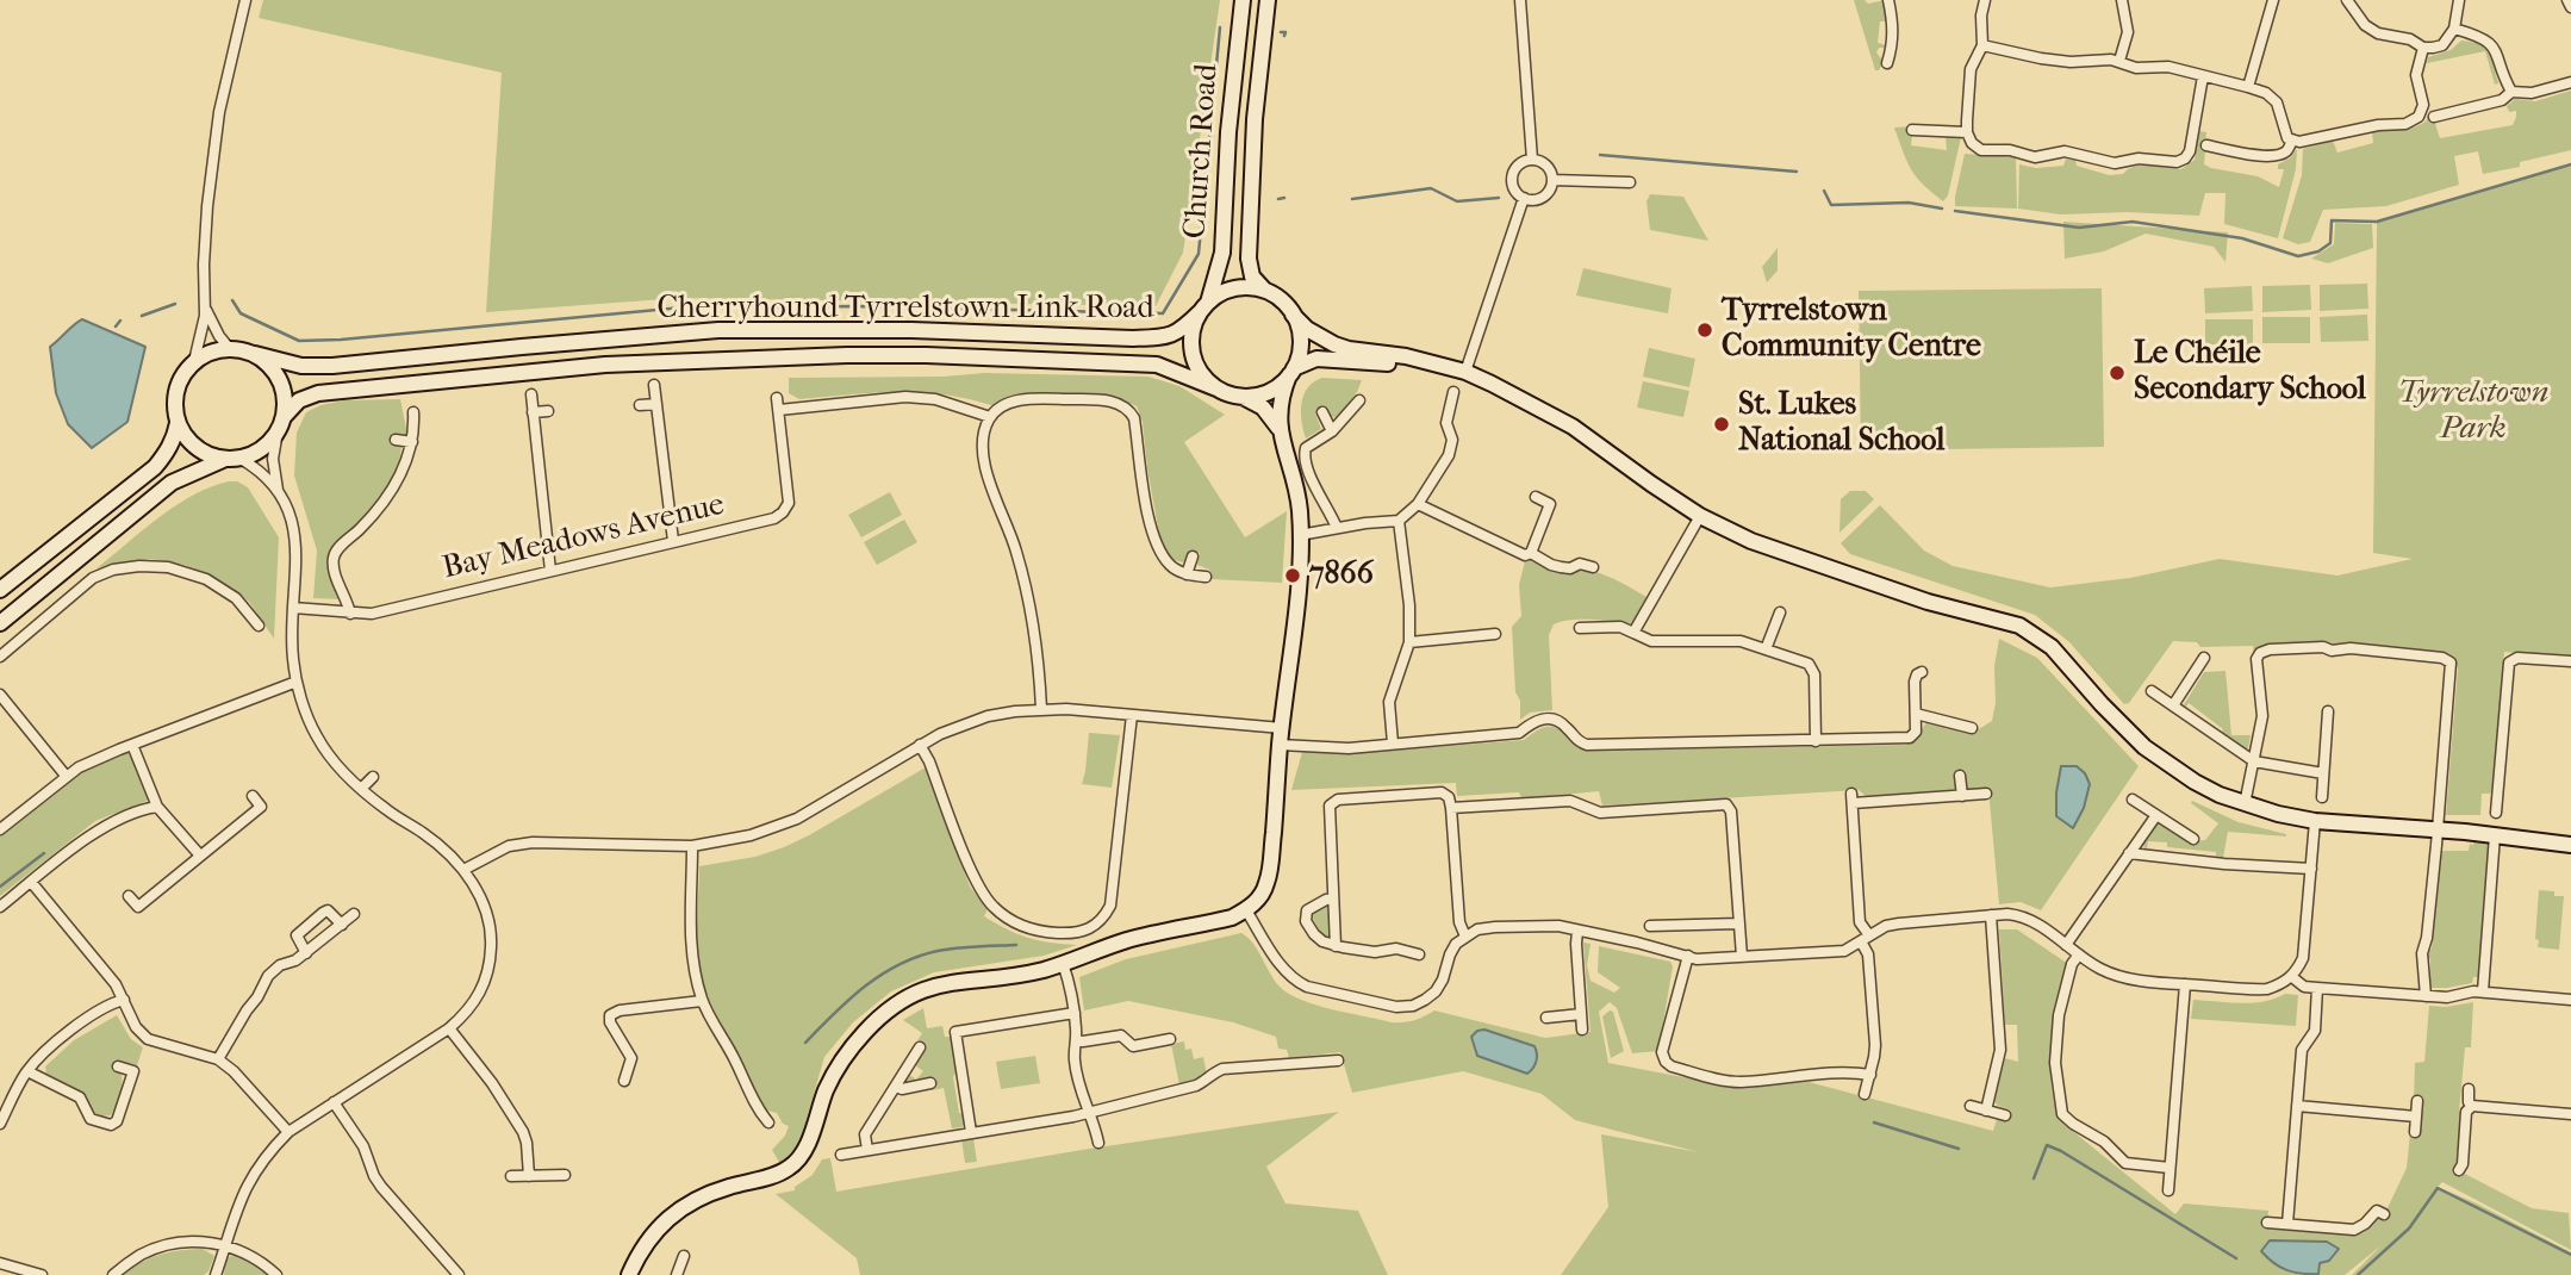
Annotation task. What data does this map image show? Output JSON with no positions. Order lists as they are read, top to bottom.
{
  "streets": {
    "street": ["Church Road", "Cherryhound Tyrrelstown Link Road", "Bay Meadows Avenue"]
  },
  "crossings": [
    ["Church Road", "Cherryhound Tyrrelstown Link Road"]
  ],
  "parks": ["Tyrrelstown Park"],
  "places": [
    "Tyrrelstown Community Centre",
    "Le Chéile Secondary School",
    "St. Lukes National School",
    "7866"
  ]
}
